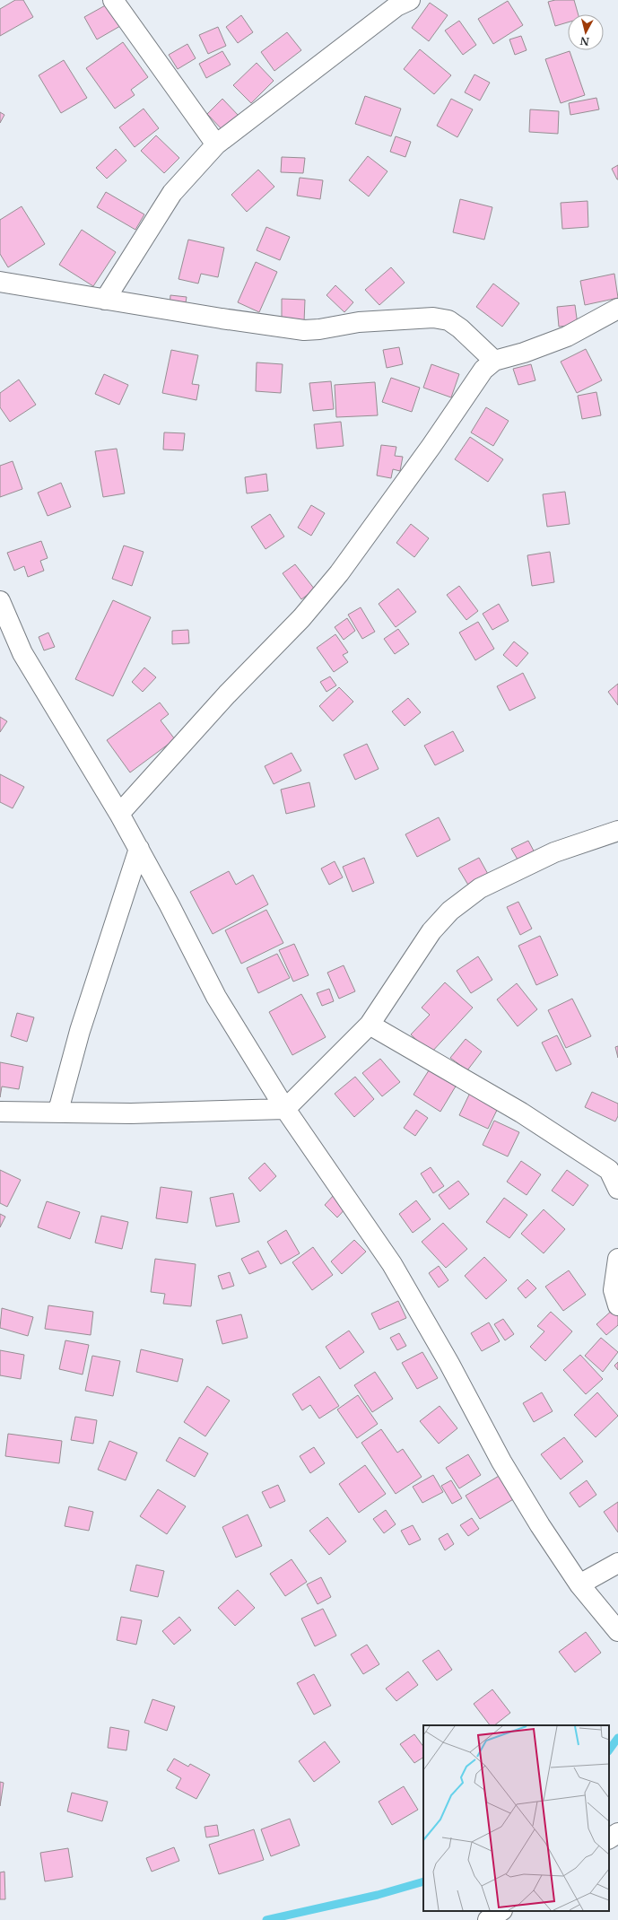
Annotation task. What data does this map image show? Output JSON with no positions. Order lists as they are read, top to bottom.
{
  "north": "bottom"
}
